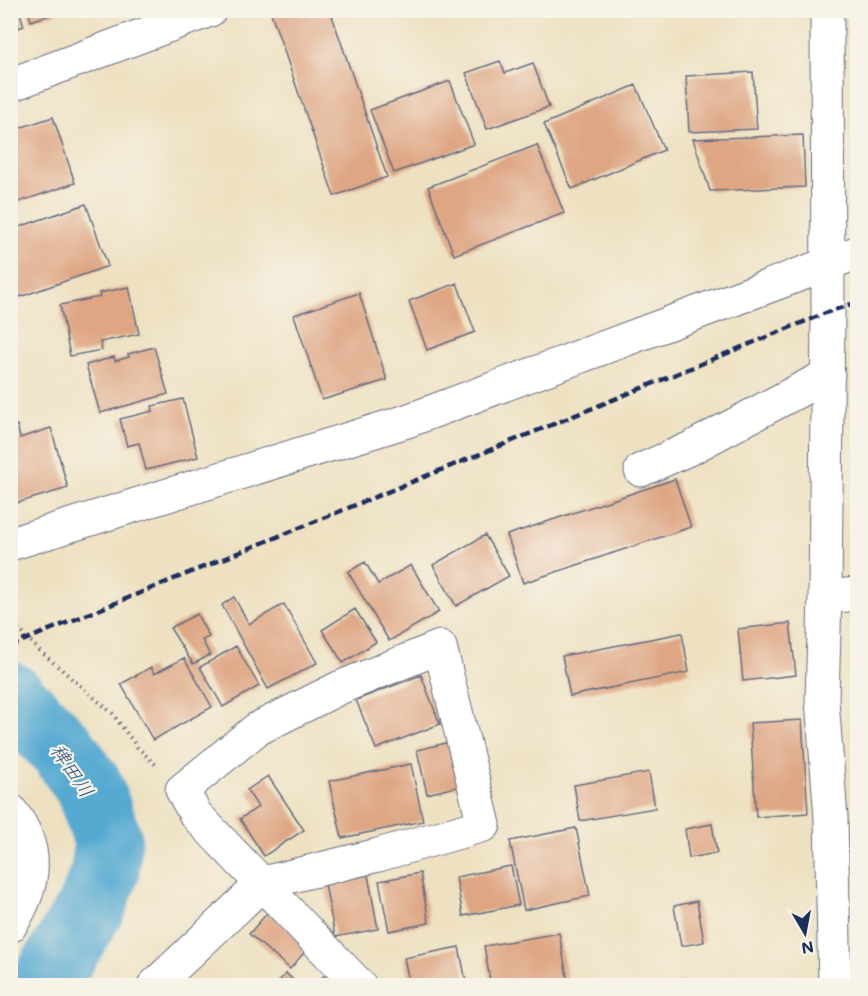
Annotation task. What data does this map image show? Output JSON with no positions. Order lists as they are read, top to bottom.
{
  "water": ["稗田川"],
  "north": "bottom"
}
